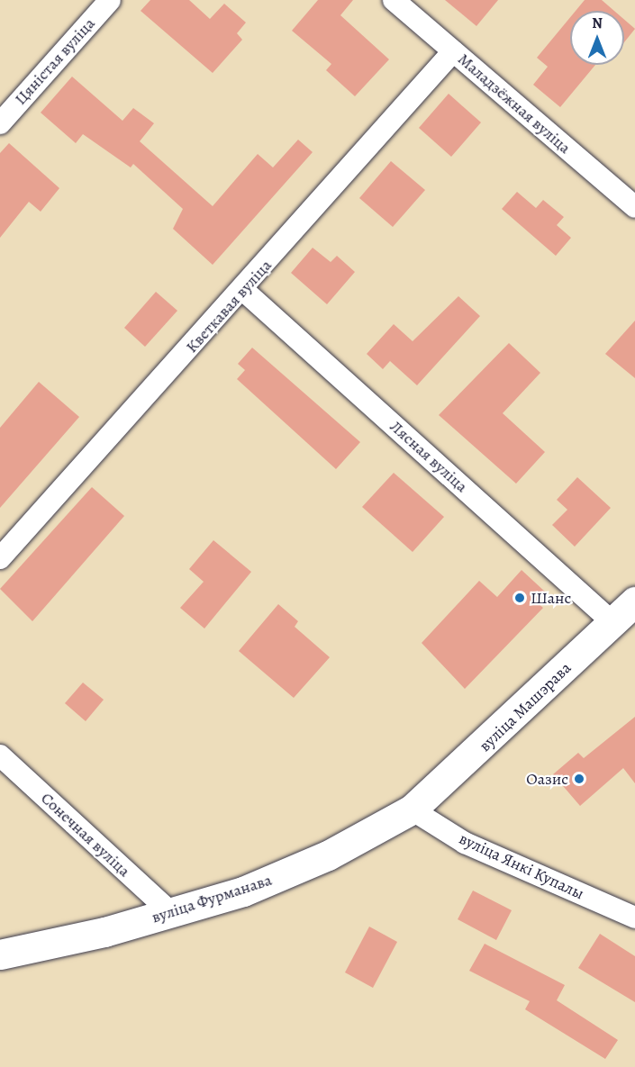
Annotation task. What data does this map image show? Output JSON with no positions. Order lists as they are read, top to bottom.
{
  "streets": {
    "main road": ["вуліца Машэрава", "вуліца Фурманава"],
    "street": [
      "Цяністая вуліца",
      "Маладзёжная вуліца",
      "Кветкавая вуліца",
      "Лясная вуліца",
      "Сонечная вуліца",
      "вуліца Янкі Купалы"
    ]
  },
  "crossings": [
    ["Маладзёжная вуліца", "Кветкавая вуліца"],
    ["Кветкавая вуліца", "Лясная вуліца"],
    ["Лясная вуліца", "вуліца Машэрава"],
    ["вуліца Машэрава", "вуліца Янкі Купалы"],
    ["вуліца Машэрава", "вуліца Фурманава"],
    ["Сонечная вуліца", "вуліца Фурманава"],
    ["вуліца Янкі Купалы", "вуліца Фурманава"]
  ],
  "places": ["Шанс", "Оазис"],
  "north": "top"
}
